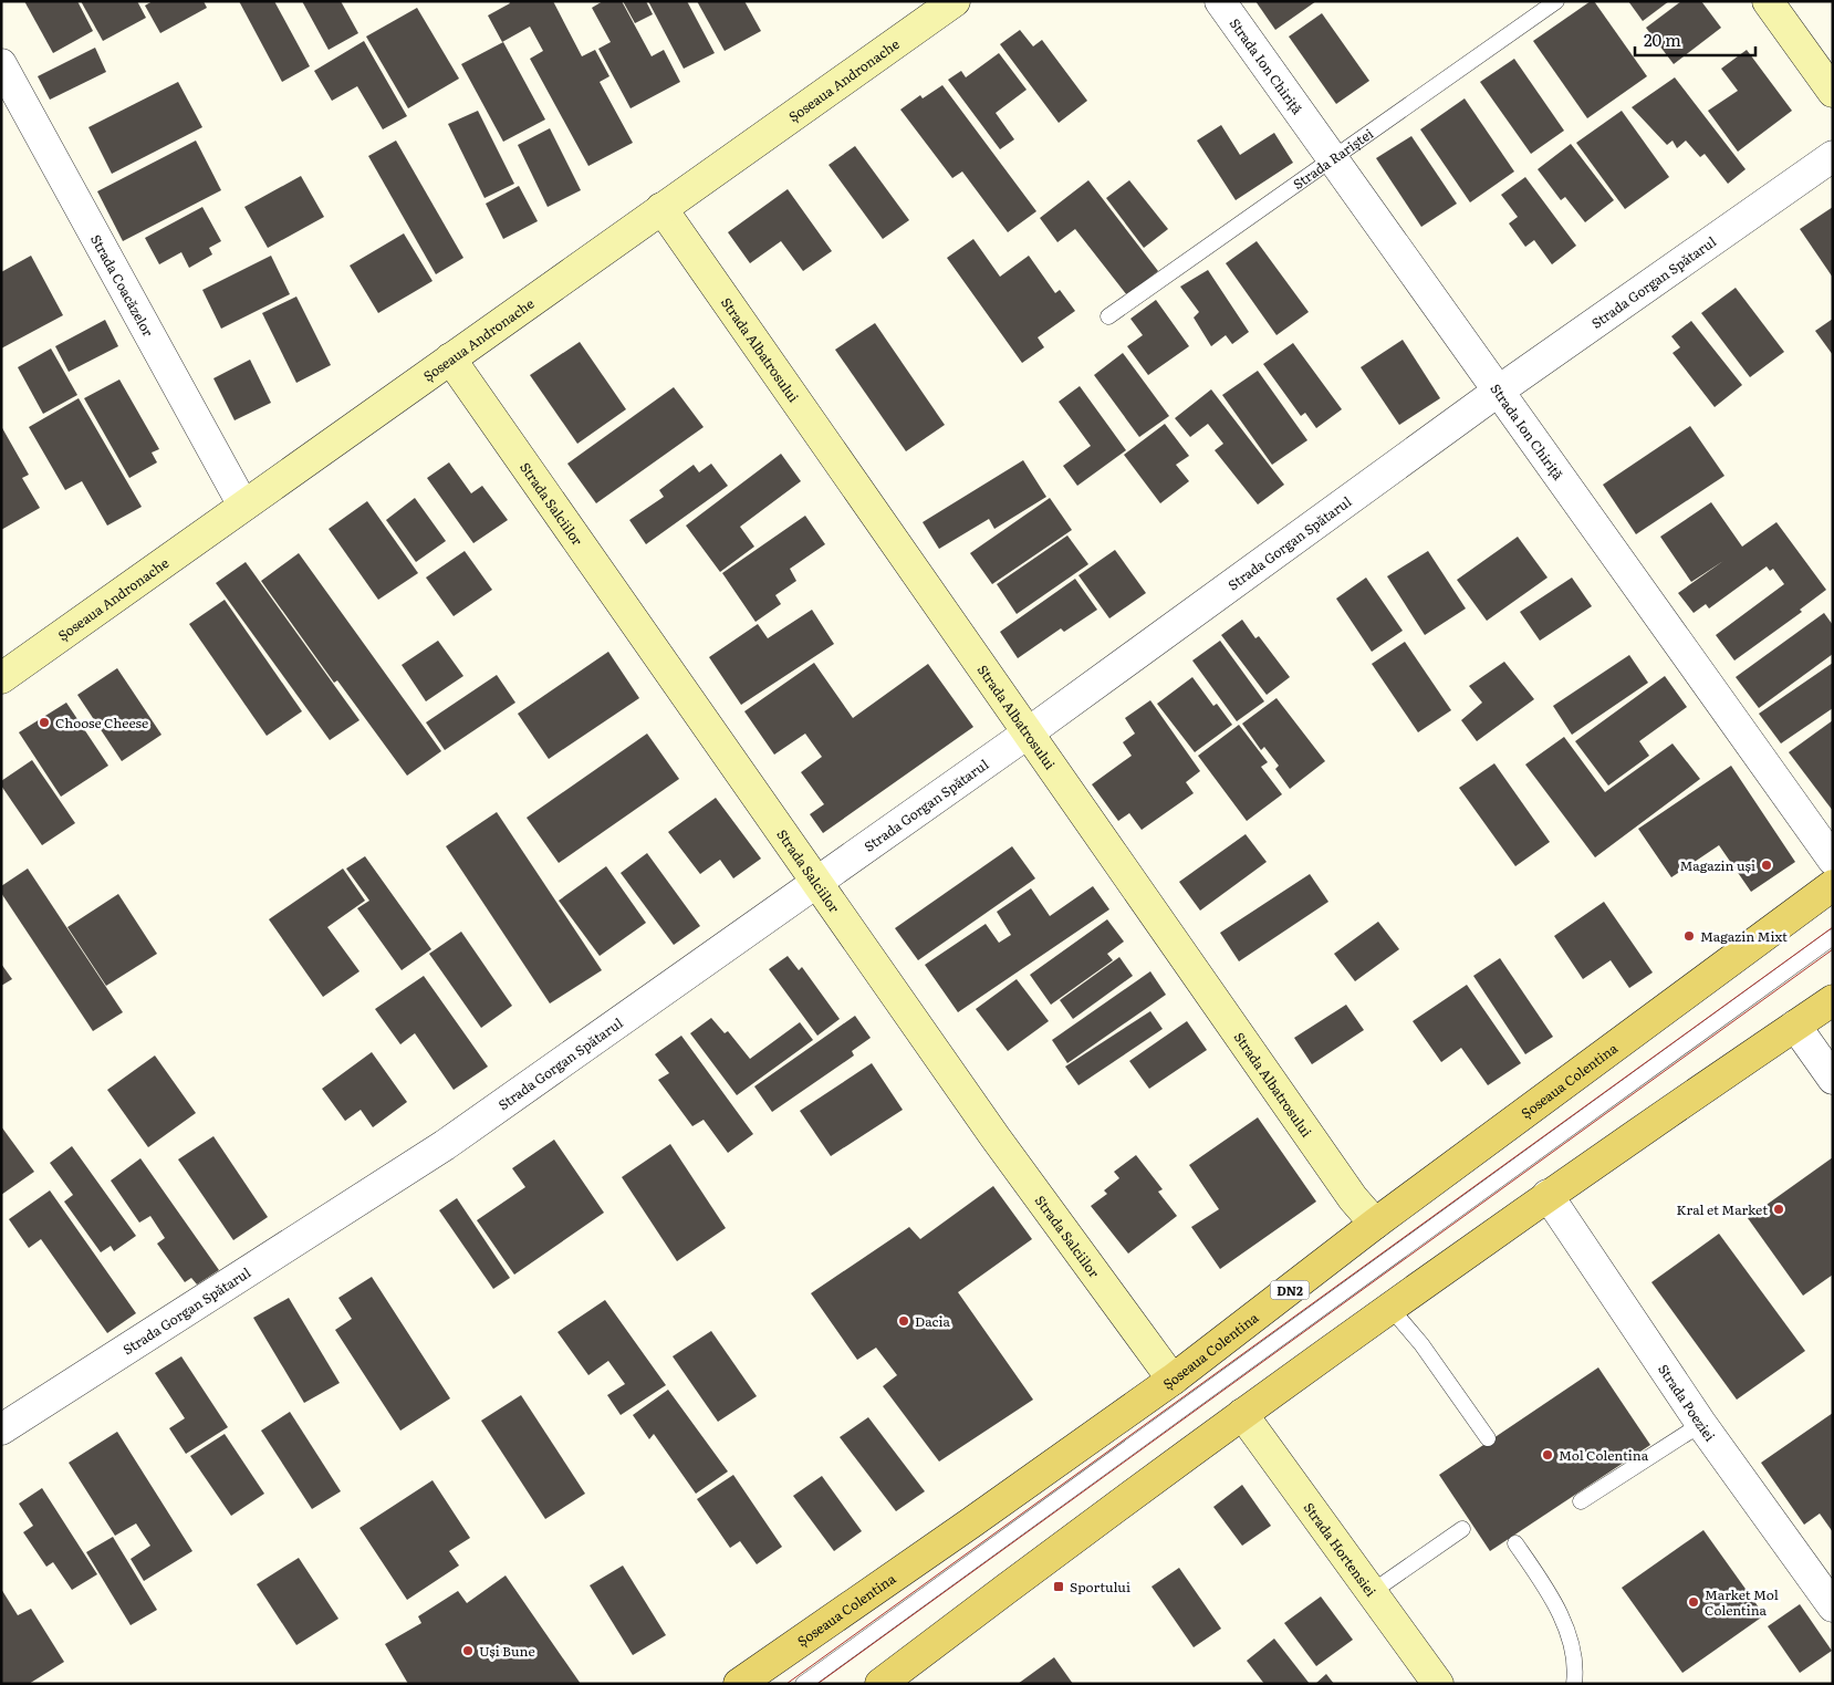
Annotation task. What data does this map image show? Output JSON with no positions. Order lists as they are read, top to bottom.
{
  "streets": {
    "main road": ["Șoseaua Colentina", "DN2"],
    "street": [
      "Strada Ion Chiriță",
      "Șoseaua Andronache",
      "Strada Gorgan Spătarul",
      "Strada Coacăzelor",
      "Strada Albatrosului",
      "Strada Salciilor",
      "Strada Poeziei",
      "Strada Hortensiei"
    ],
    "lane": ["Strada Rariștei"]
  },
  "crossings": [
    ["Strada Ion Chiriță", "Strada Rariștei"],
    ["Strada Ion Chiriță", "Strada Gorgan Spătarul"],
    ["Șoseaua Andronache", "Strada Coacăzelor"],
    ["Șoseaua Andronache", "Strada Albatrosului"],
    ["Șoseaua Andronache", "Strada Salciilor"],
    ["Strada Gorgan Spătarul", "Strada Albatrosului"],
    ["Strada Gorgan Spătarul", "Strada Salciilor"],
    ["Strada Albatrosului", "Șoseaua Colentina"],
    ["Strada Salciilor", "Șoseaua Colentina"]
  ],
  "places": {
    "other": [
      "Choose Cheese",
      "Magazin uși",
      "Magazin Mixt",
      "Kral et Market",
      "Dacia",
      "Mol Colentina",
      "Market Mol Colentina",
      "Uși Bune"
    ],
    "transit": ["Sportului"]
  },
  "scale_bar": "20 m"
}
